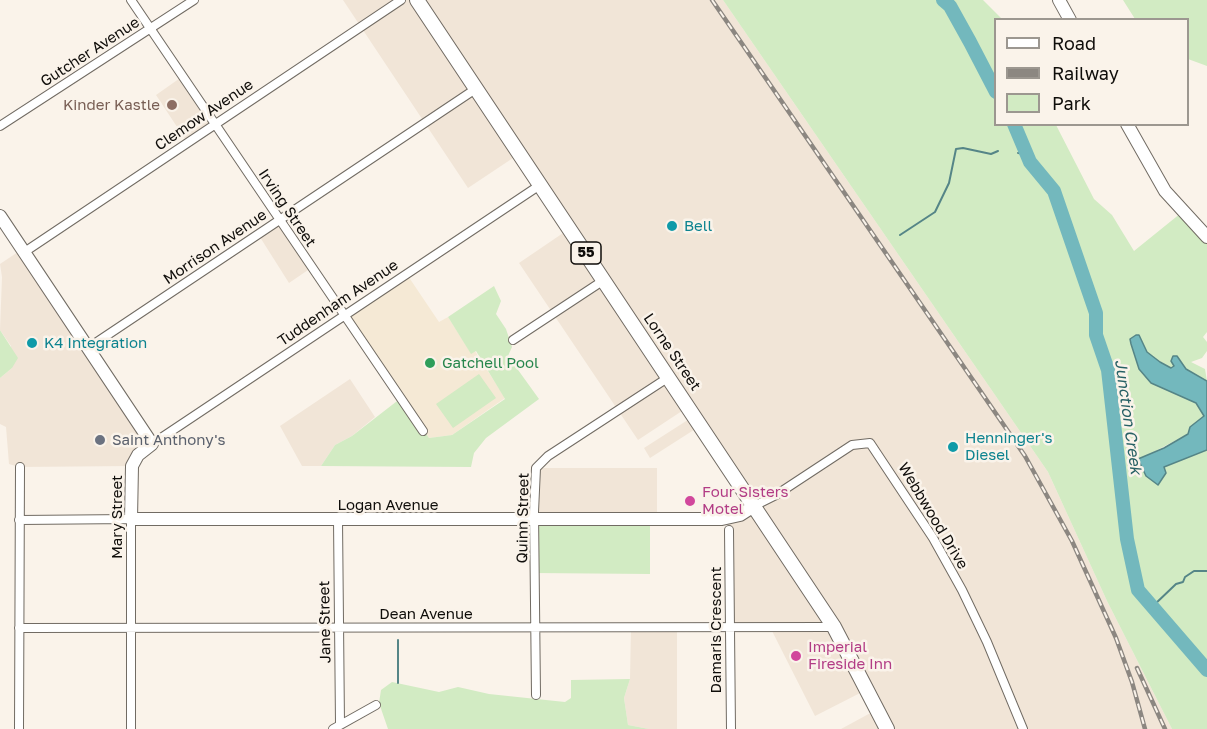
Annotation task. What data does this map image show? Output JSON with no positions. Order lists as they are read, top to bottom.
{
  "streets": {
    "main road": ["55", "Lorne Street"],
    "street": [
      "Gutcher Avenue",
      "Clemow Avenue",
      "Irving Street",
      "Morrison Avenue",
      "Tuddenham Avenue",
      "Logan Avenue",
      "Webbwood Drive",
      "Mary Street",
      "Quinn Street",
      "Dean Avenue",
      "Jane Street",
      "Damaris Crescent"
    ]
  },
  "crossings": [
    ["Gutcher Avenue", "Irving Street"],
    ["Clemow Avenue", "Irving Street"],
    ["Irving Street", "Morrison Avenue"],
    ["Irving Street", "Tuddenham Avenue"],
    ["Morrison Avenue", "Lorne Street"],
    ["Tuddenham Avenue", "Lorne Street"],
    ["Tuddenham Avenue", "Mary Street"],
    ["Lorne Street", "Logan Avenue"],
    ["Lorne Street", "Webbwood Drive"],
    ["Lorne Street", "Quinn Street"],
    ["Lorne Street", "Dean Avenue"],
    ["Logan Avenue", "Webbwood Drive"],
    ["Logan Avenue", "Mary Street"],
    ["Logan Avenue", "Quinn Street"],
    ["Logan Avenue", "Jane Street"],
    ["Mary Street", "Dean Avenue"],
    ["Quinn Street", "Dean Avenue"],
    ["Dean Avenue", "Jane Street"],
    ["Dean Avenue", "Damaris Crescent"]
  ],
  "water": ["Junction Creek"],
  "places": [
    "Kinder Kastle",
    "Bell",
    "K4 Integration",
    "Gatchell Pool",
    "Saint Anthony's",
    "Henninger's Diesel",
    "Four Sisters Motel",
    "Imperial Fireside Inn"
  ],
  "legend": ["Road", "Railway", "Park"]
}
